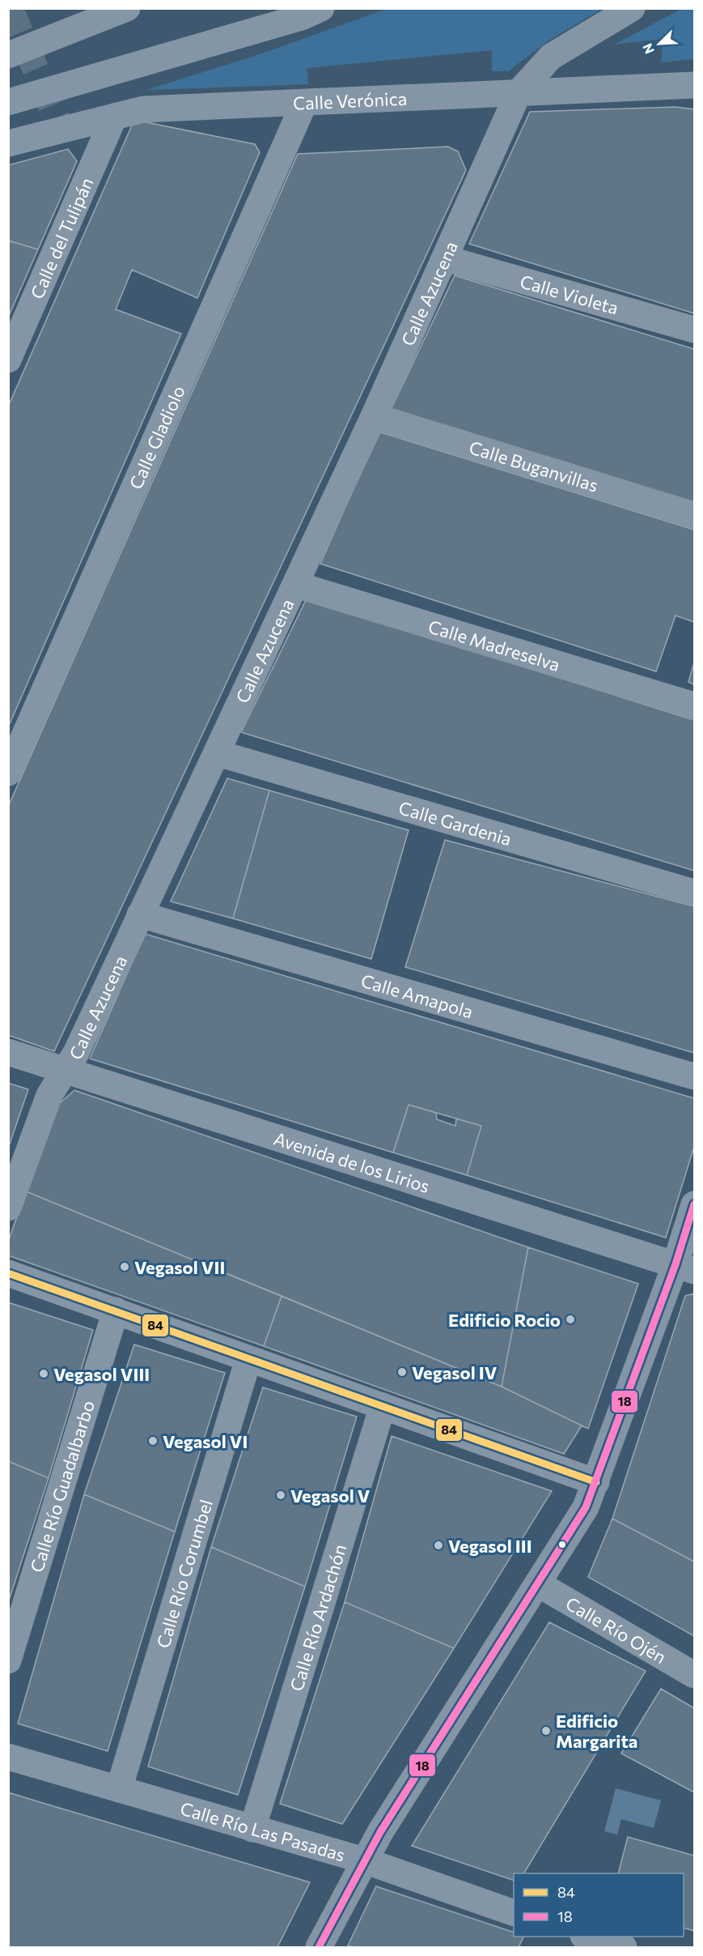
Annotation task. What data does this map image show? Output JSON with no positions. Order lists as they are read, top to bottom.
{
  "streets": {
    "main road": [
      "Calle Verónica",
      "Calle del Tulipán",
      "Calle Azucena",
      "Calle Violeta",
      "Calle Gladiolo",
      "Calle Buganvillas",
      "Calle Madreselva",
      "Calle Gardenia",
      "Calle Amapola",
      "Avenida de los Lirios",
      "Calle Río Guadalbarbo",
      "Calle Río Corumbel",
      "Calle Río Ardachón",
      "Calle Río Ojén",
      "Calle Río Las Pasadas"
    ]
  },
  "crossings": [
    ["Calle Verónica", "Calle del Tulipán"],
    ["Calle Verónica", "Calle Azucena"],
    ["Calle Verónica", "Calle Gladiolo"],
    ["Calle Azucena", "Calle Violeta"],
    ["Calle Azucena", "Calle Buganvillas"],
    ["Calle Azucena", "Calle Madreselva"],
    ["Calle Azucena", "Calle Gardenia"],
    ["Calle Azucena", "Calle Amapola"],
    ["Calle Azucena", "Avenida de los Lirios"],
    ["Calle Río Corumbel", "Calle Río Las Pasadas"],
    ["Calle Río Ardachón", "Calle Río Las Pasadas"]
  ],
  "places": [
    "Vegasol VII",
    "Edificio Rocio",
    "Vegasol IV",
    "Vegasol VIII",
    "Vegasol VI",
    "Vegasol V",
    "Vegasol III",
    "Edificio Margarita"
  ],
  "lines": ["transit line 18", "transit line 84"],
  "legend": ["84", "18"],
  "north": "bottom left"
}
